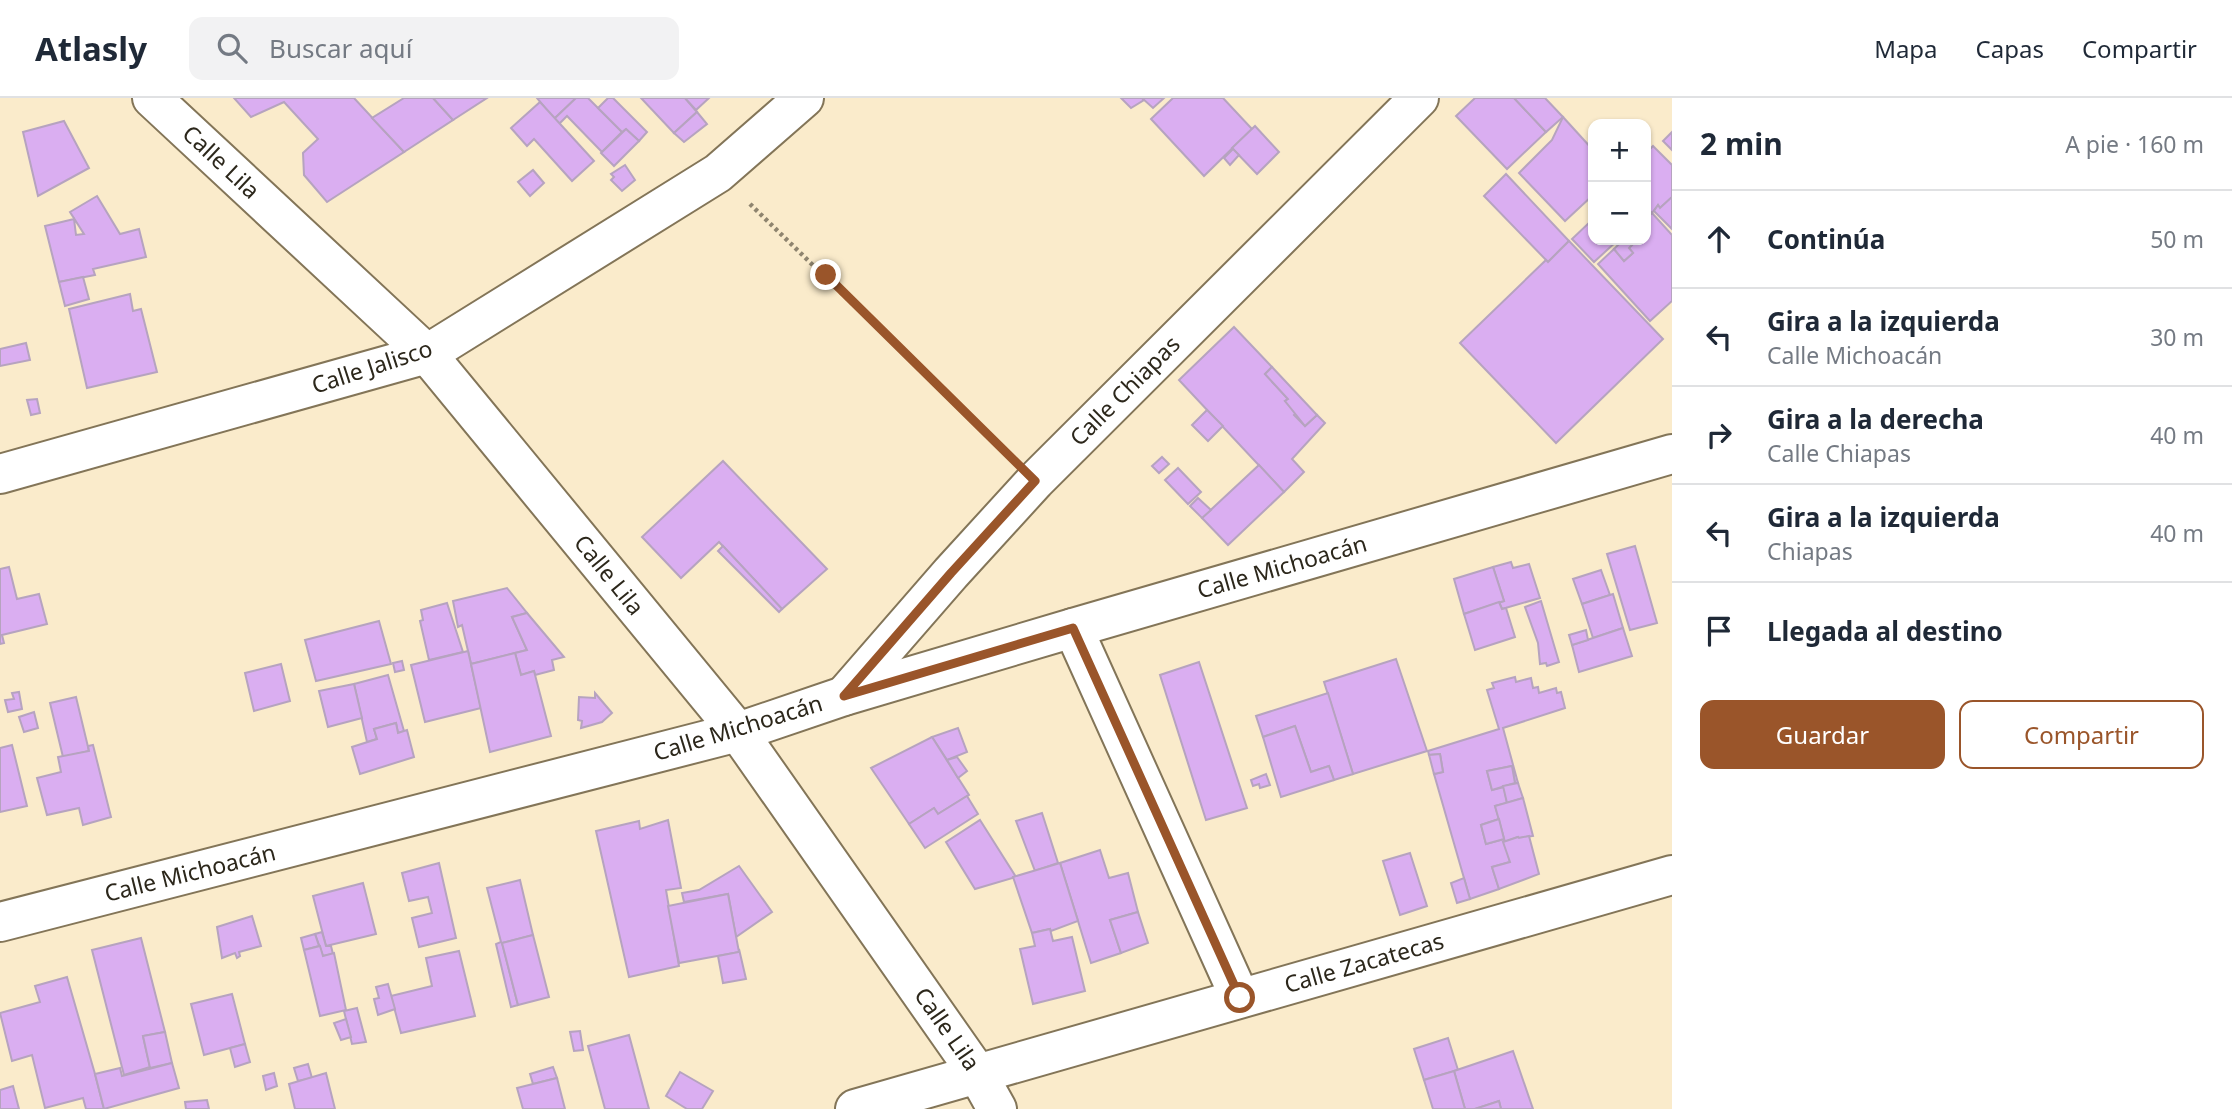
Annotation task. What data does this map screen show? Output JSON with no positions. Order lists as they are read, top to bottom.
{
  "streets": {
    "street": [
      "Calle Lila",
      "Calle Jalisco",
      "Calle Chiapas",
      "Calle Michoacán",
      "Calle Zacatecas"
    ]
  },
  "crossings": [
    ["Calle Lila", "Calle Jalisco"],
    ["Calle Lila", "Calle Michoacán"],
    ["Calle Lila", "Calle Zacatecas"],
    ["Calle Chiapas", "Calle Michoacán"]
  ],
  "page": {
    "header": "Atlasly",
    "search": "Buscar aquí",
    "nav": ["Mapa", "Capas", "Compartir"],
    "heading": ["2 min", "A pie · 160 m"],
    "map_buttons": ["+", "−"],
    "list": [
      ["Continúa", "50 m"],
      ["Gira a la izquierda", "Calle Michoacán", "30 m"],
      ["Gira a la derecha", "Calle Chiapas", "40 m"],
      ["Gira a la izquierda", "Chiapas", "40 m"],
      "Llegada al destino"
    ],
    "buttons": ["Guardar", "Compartir"]
  }
}
